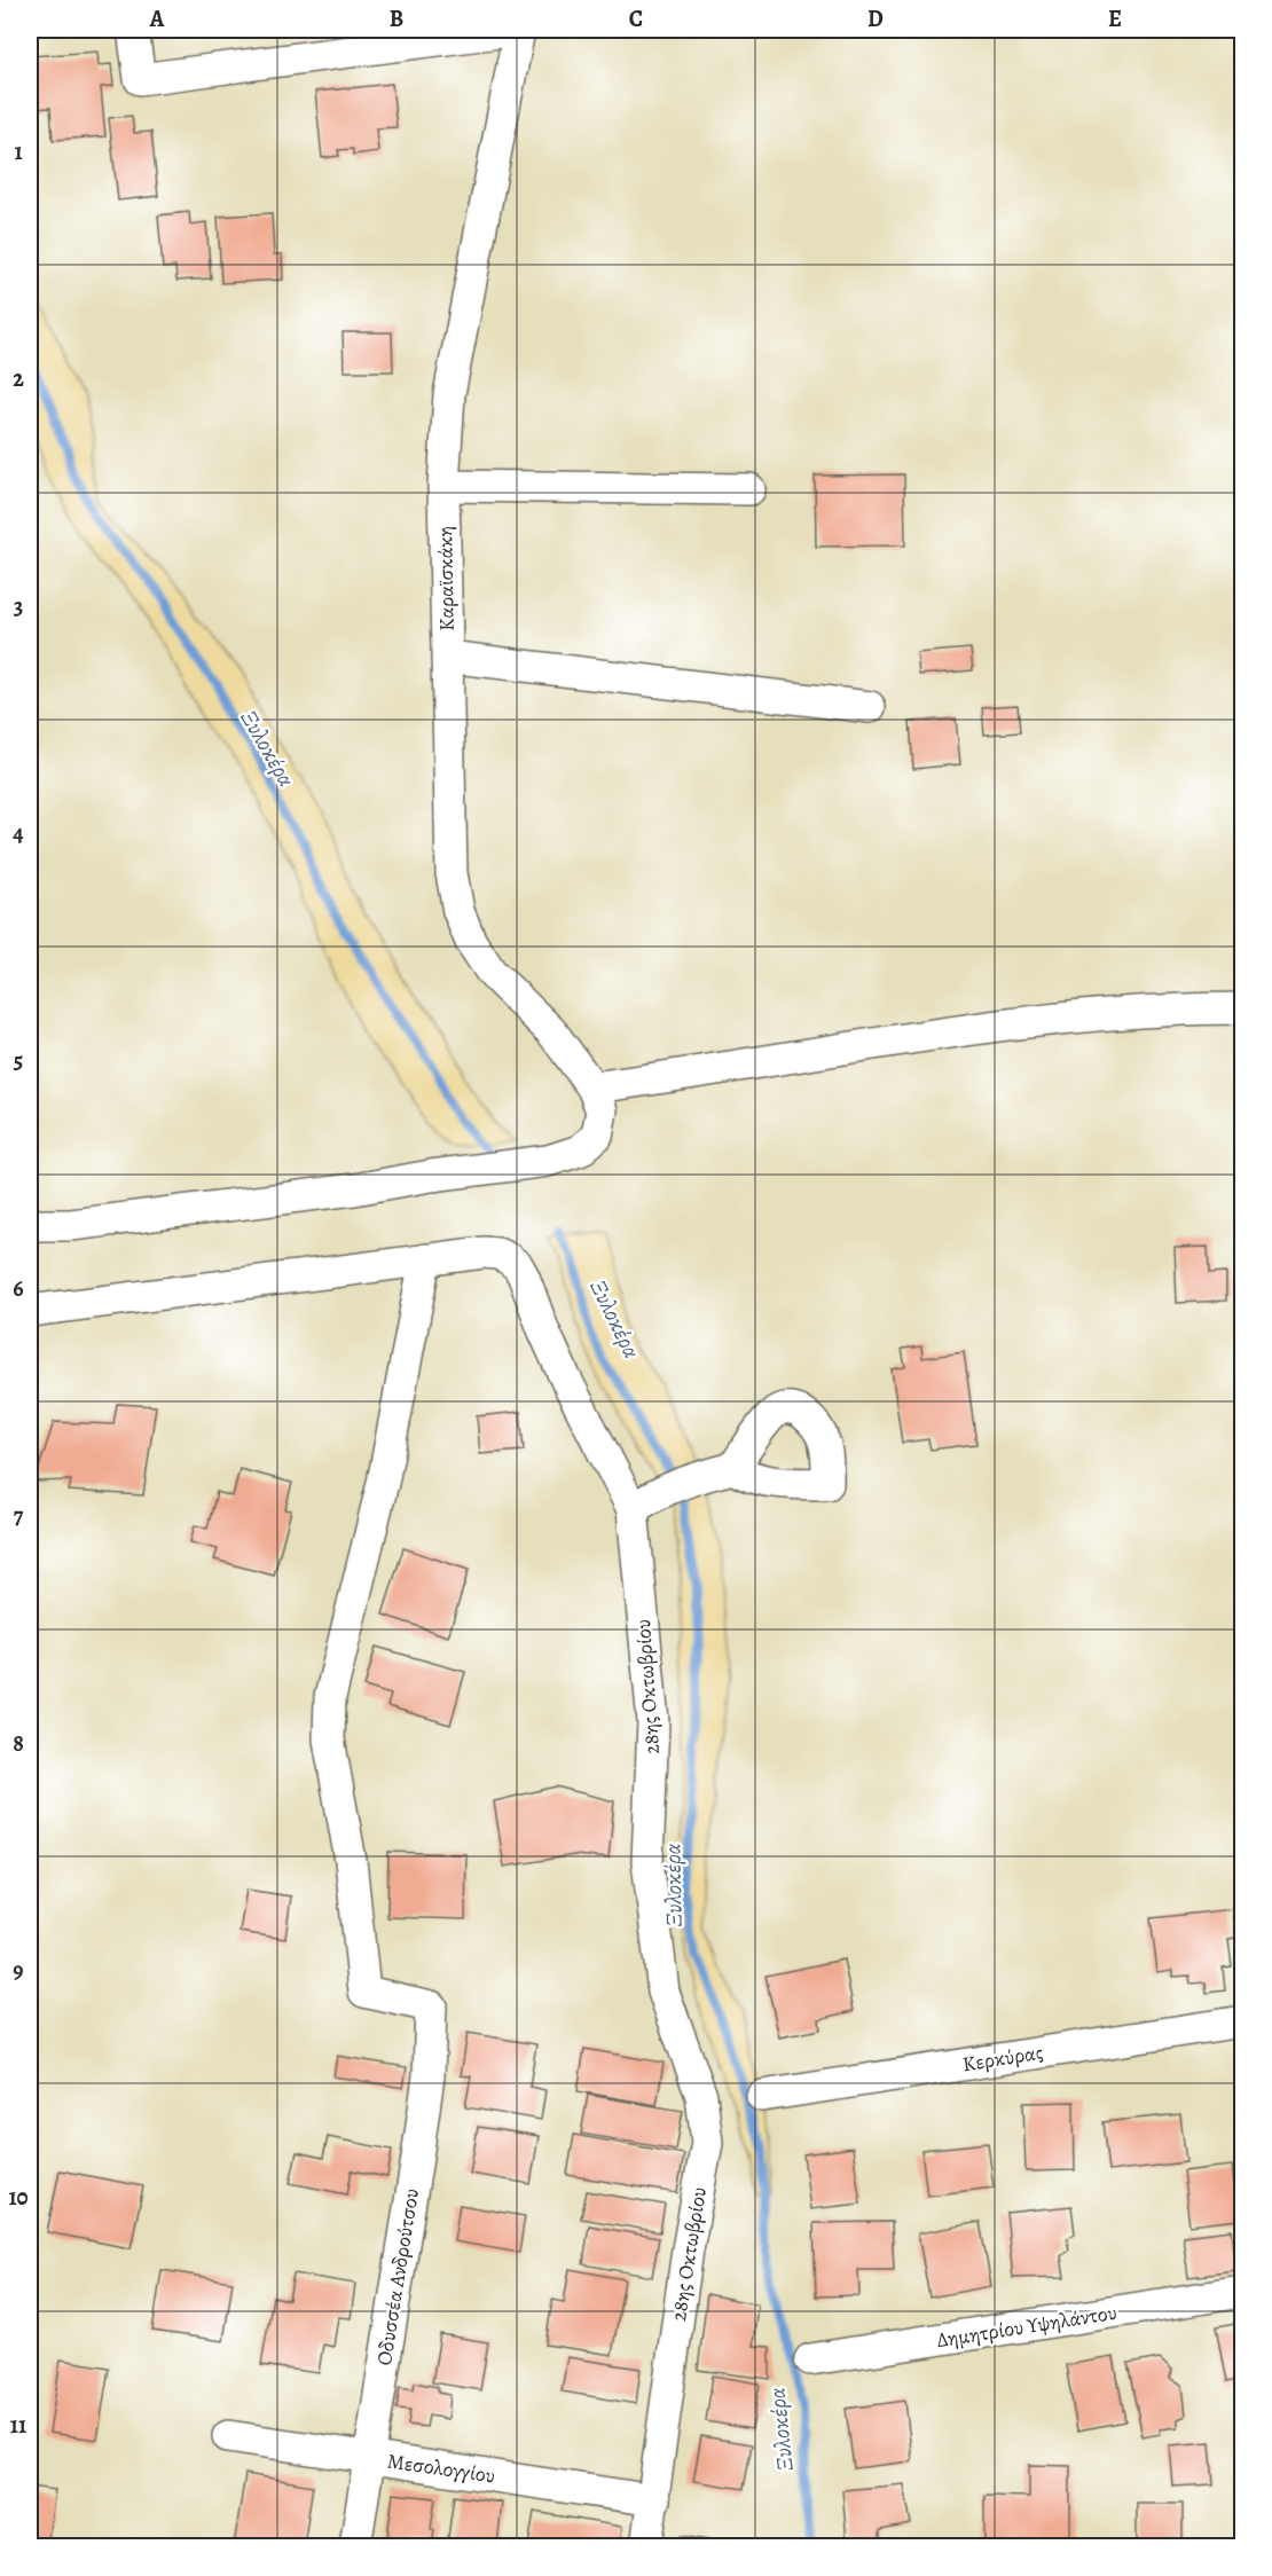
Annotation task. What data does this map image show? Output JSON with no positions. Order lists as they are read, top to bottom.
{
  "streets": {
    "street": [
      "Καραϊσκάκη",
      "28ης Οκτωβρίου",
      "Κερκύρας",
      "Οδυσσέα Ανδρούτσου",
      "Δημητρίου Υψηλάντου",
      "Μεσολογγίου"
    ]
  },
  "crossings": [
    ["28ης Οκτωβρίου", "Οδυσσέα Ανδρούτσου"],
    ["28ης Οκτωβρίου", "Μεσολογγίου"],
    ["Οδυσσέα Ανδρούτσου", "Μεσολογγίου"]
  ],
  "water": ["Ξυλοκέρα"],
  "grid": {
    "columns": [
      "A",
      "B",
      "C",
      "D",
      "E"
    ],
    "rows": [
      "1",
      "2",
      "3",
      "4",
      "5",
      "6",
      "7",
      "8",
      "9",
      "10",
      "11"
    ]
  }
}
